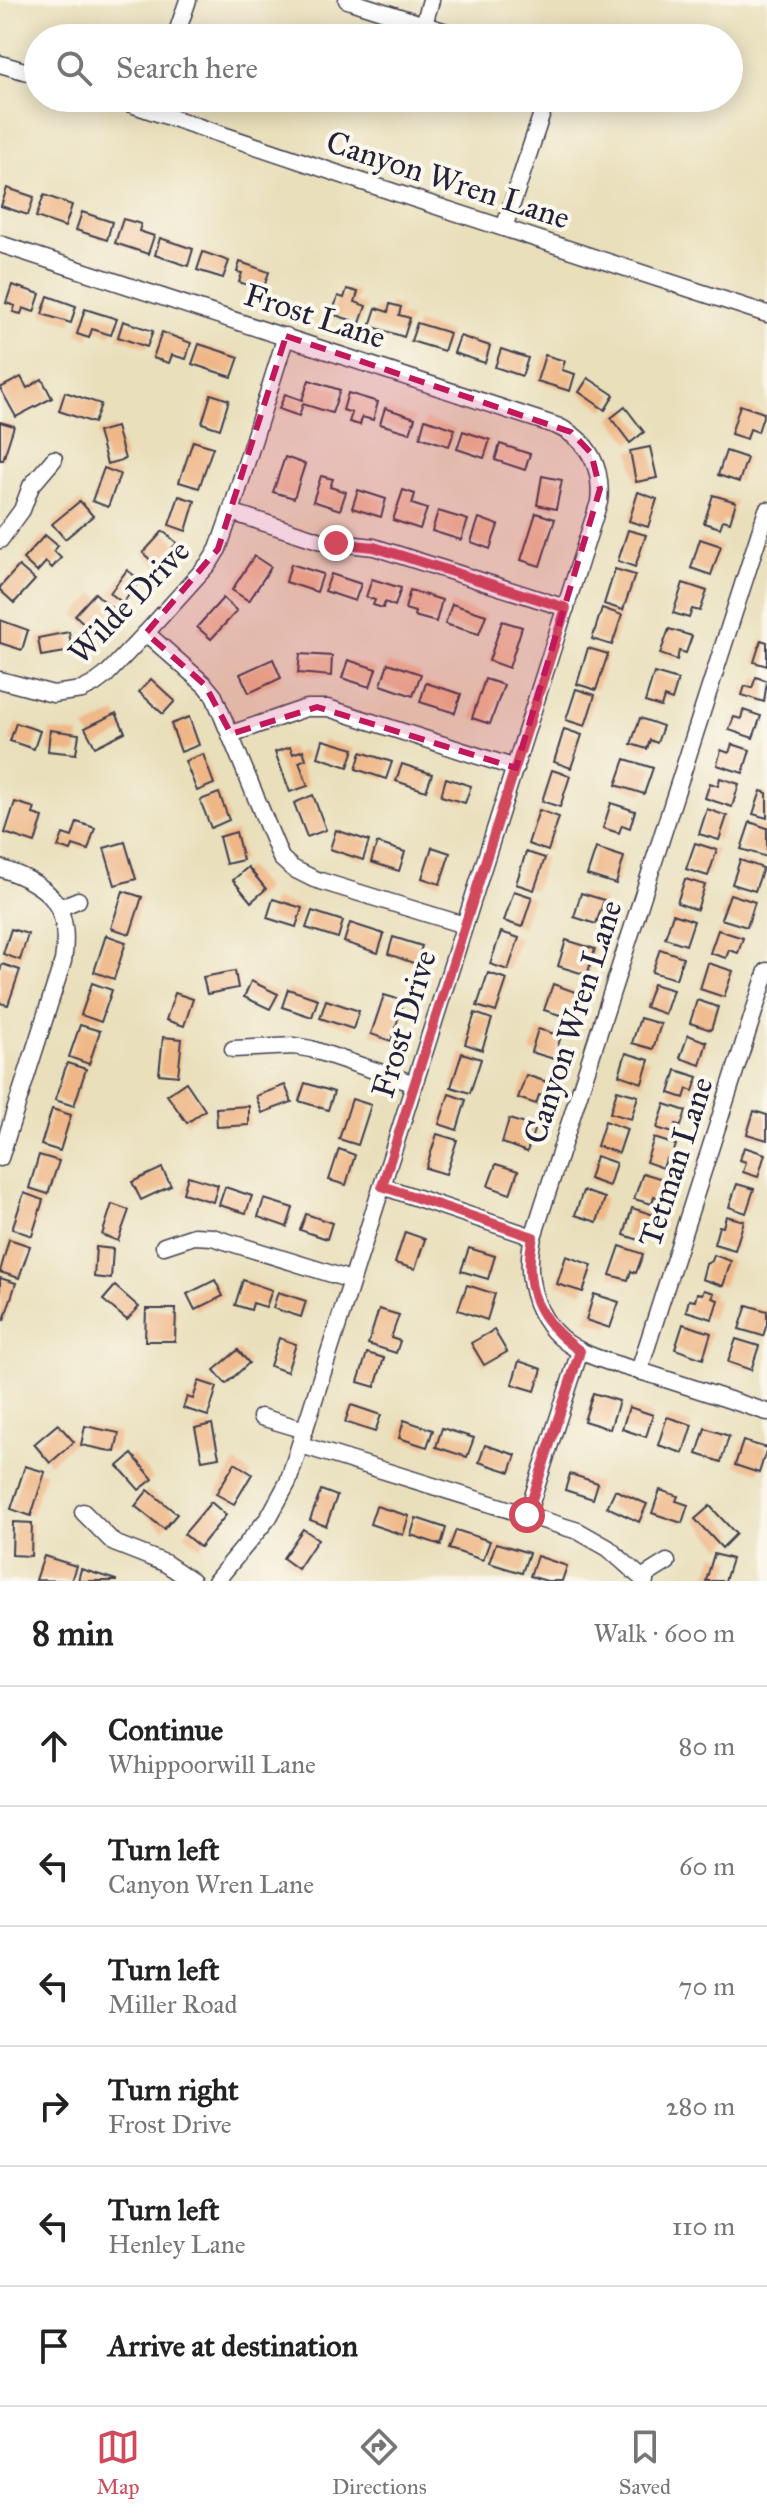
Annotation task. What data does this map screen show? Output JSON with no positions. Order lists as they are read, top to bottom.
{
  "streets": {
    "street": [
      "Canyon Wren Lane",
      "Frost Lane",
      "Wilde Drive",
      "Frost Drive",
      "Tetman Lane"
    ]
  },
  "crossings": [
    ["Canyon Wren Lane", "Tetman Lane"],
    ["Frost Lane", "Wilde Drive"],
    ["Frost Lane", "Frost Drive"]
  ],
  "page": {
    "search": "Search here",
    "heading": ["8 min", "Walk · 600 m"],
    "list": [
      ["Continue", "Whippoorwill Lane", "80 m"],
      ["Turn left", "Canyon Wren Lane", "60 m"],
      ["Turn left", "Miller Road", "70 m"],
      ["Turn right", "Frost Drive", "280 m"],
      ["Turn left", "Henley Lane", "110 m"],
      "Arrive at destination"
    ],
    "nav": ["Map", "Directions", "Saved"]
  }
}
